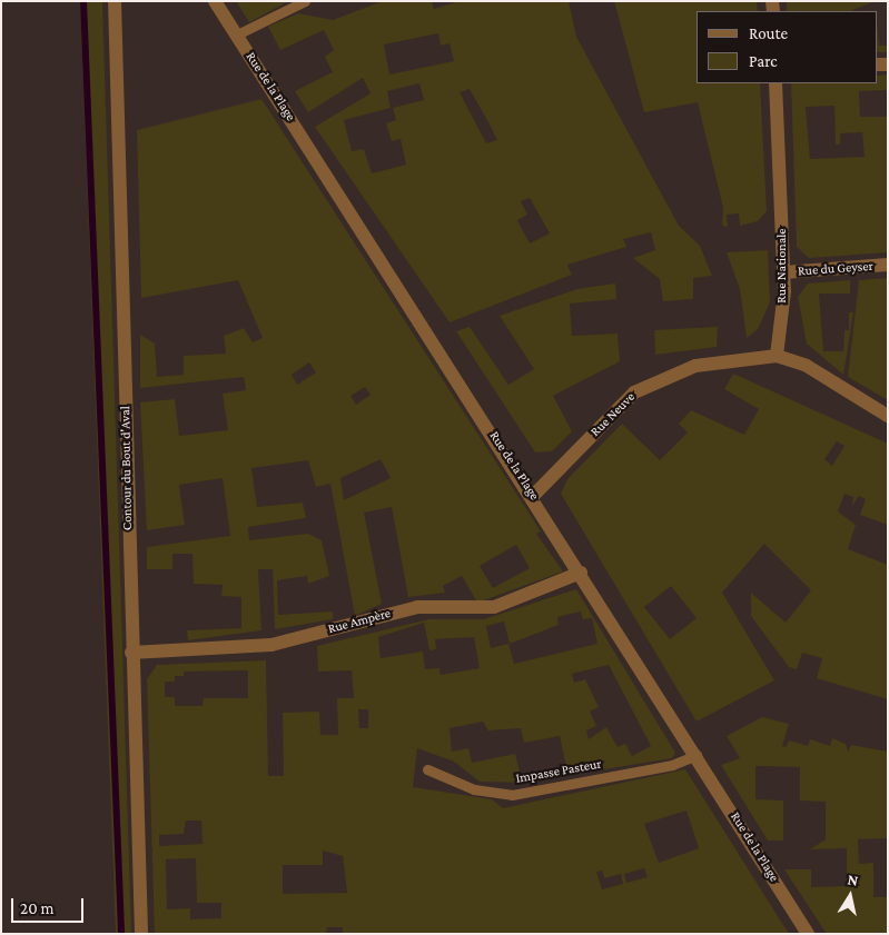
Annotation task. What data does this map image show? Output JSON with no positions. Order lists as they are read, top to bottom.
{
  "streets": {
    "street": [
      "Rue de la Plage",
      "Rue Nationale",
      "Rue du Geyser",
      "Rue Neuve",
      "Contour du Bout d'Aval",
      "Rue Ampère"
    ],
    "lane": ["Impasse Pasteur"]
  },
  "crossings": [
    ["Rue de la Plage", "Rue Neuve"],
    ["Rue de la Plage", "Rue Ampère"],
    ["Rue de la Plage", "Impasse Pasteur"],
    ["Rue Nationale", "Rue du Geyser"],
    ["Rue Nationale", "Rue Neuve"],
    ["Contour du Bout d'Aval", "Rue Ampère"]
  ],
  "legend": ["Route", "Parc"],
  "scale_bar": "20 m",
  "north": "top"
}
